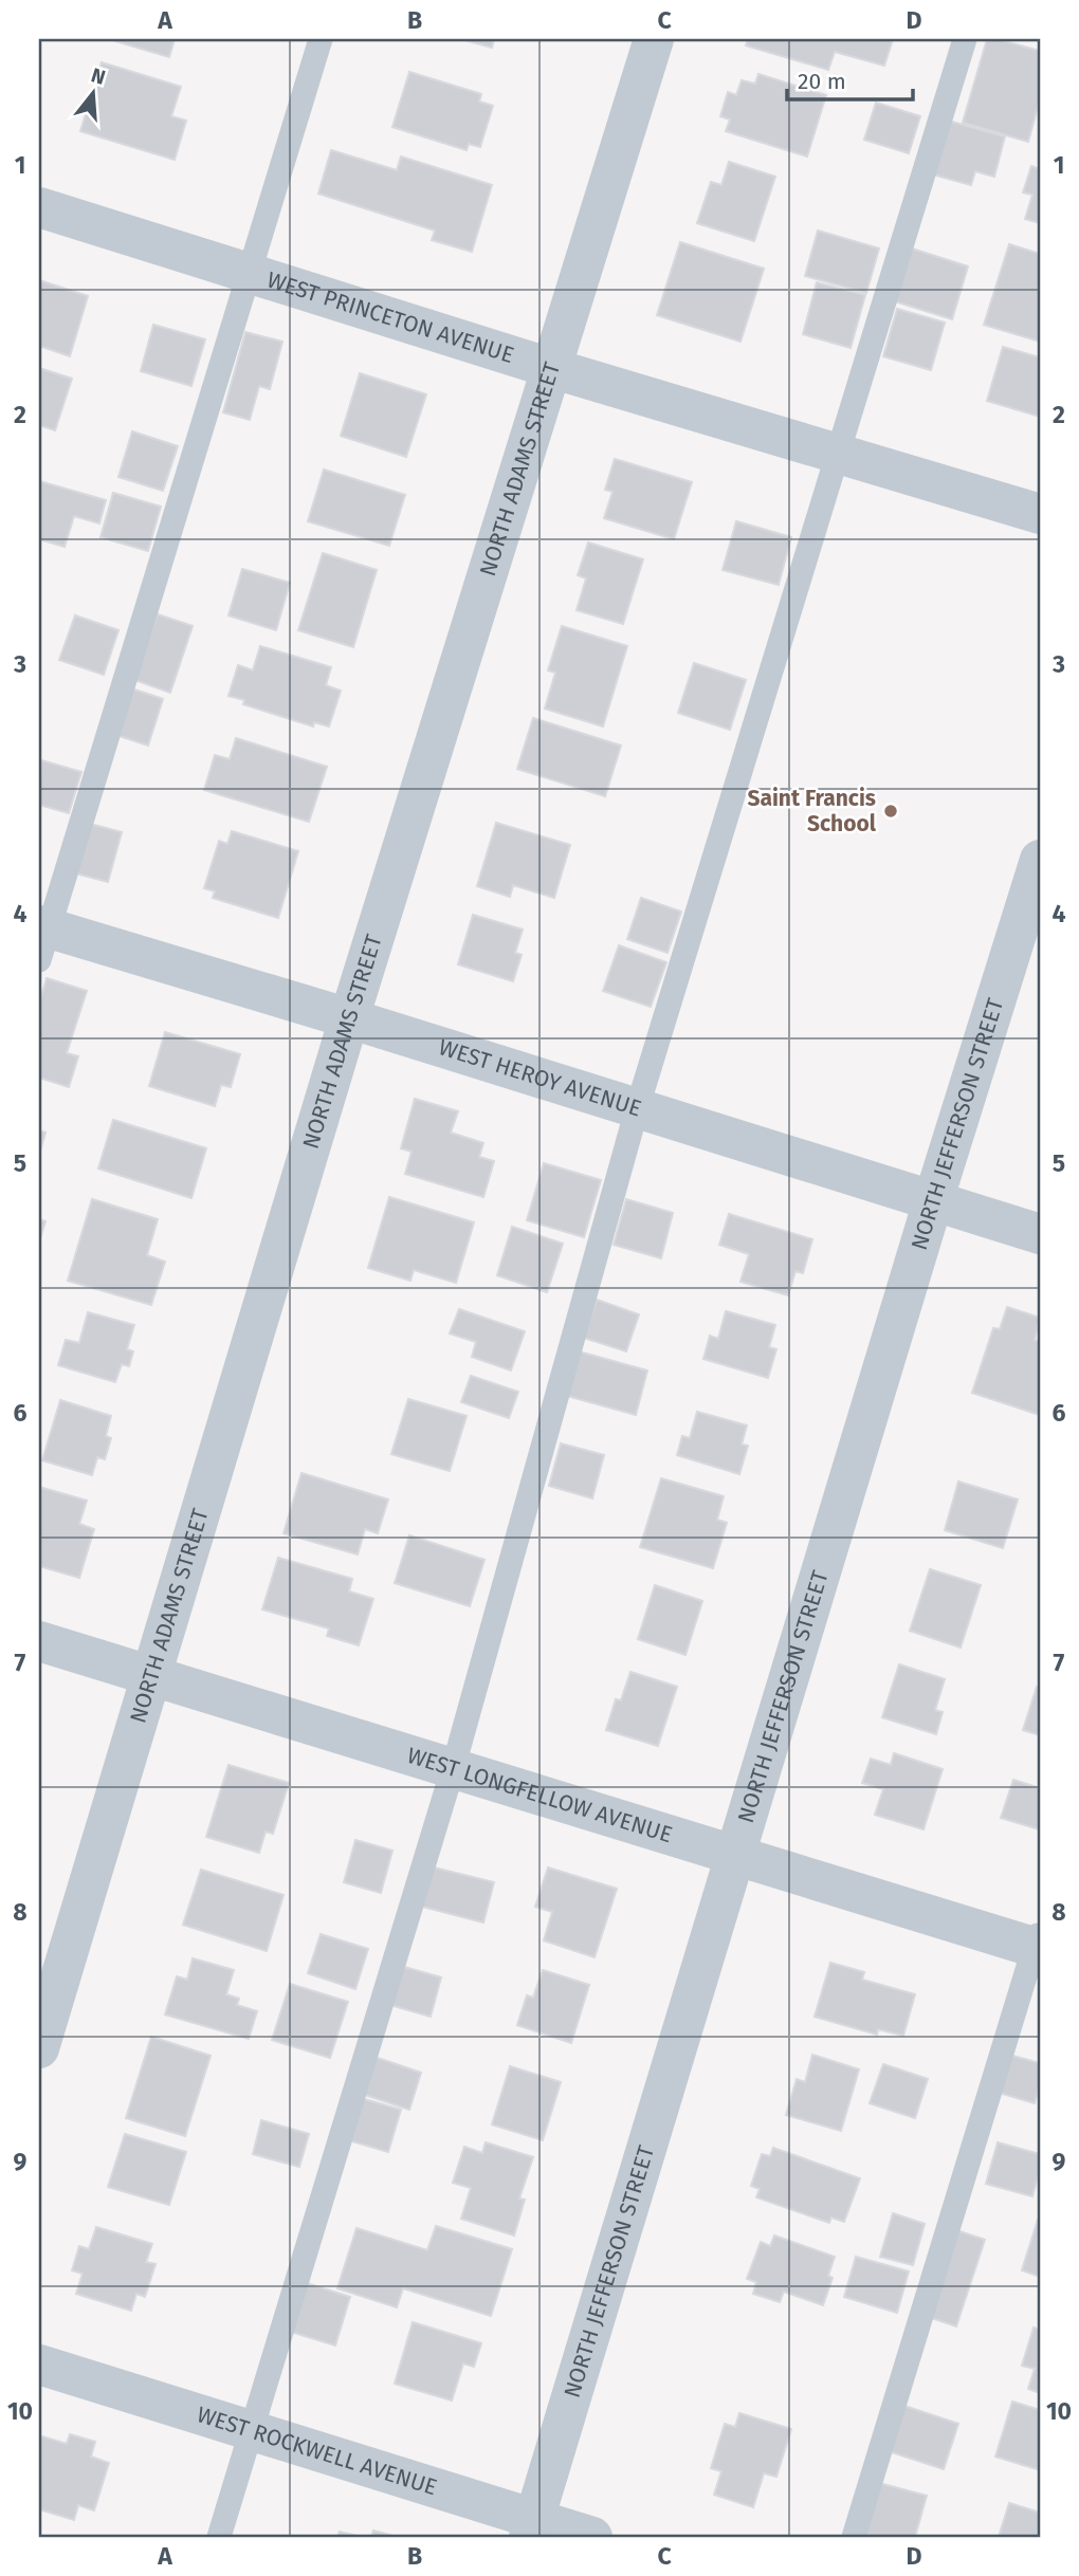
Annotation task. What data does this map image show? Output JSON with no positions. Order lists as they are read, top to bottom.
{
  "streets": {
    "street": [
      "WEST PRINCETON AVENUE",
      "NORTH ADAMS STREET",
      "WEST HEROY AVENUE",
      "NORTH JEFFERSON STREET",
      "WEST LONGFELLOW AVENUE",
      "WEST ROCKWELL AVENUE"
    ]
  },
  "crossings": [
    ["WEST PRINCETON AVENUE", "NORTH ADAMS STREET"],
    ["NORTH ADAMS STREET", "WEST HEROY AVENUE"],
    ["NORTH ADAMS STREET", "WEST LONGFELLOW AVENUE"],
    ["WEST HEROY AVENUE", "NORTH JEFFERSON STREET"],
    ["NORTH JEFFERSON STREET", "WEST LONGFELLOW AVENUE"],
    ["NORTH JEFFERSON STREET", "WEST ROCKWELL AVENUE"]
  ],
  "places": ["Saint Francis School"],
  "scale_bar": "20 m",
  "north": "top",
  "grid": {
    "columns": [
      "A",
      "B",
      "C",
      "D"
    ],
    "rows": [
      "1",
      "2",
      "3",
      "4",
      "5",
      "6",
      "7",
      "8",
      "9",
      "10"
    ]
  }
}
